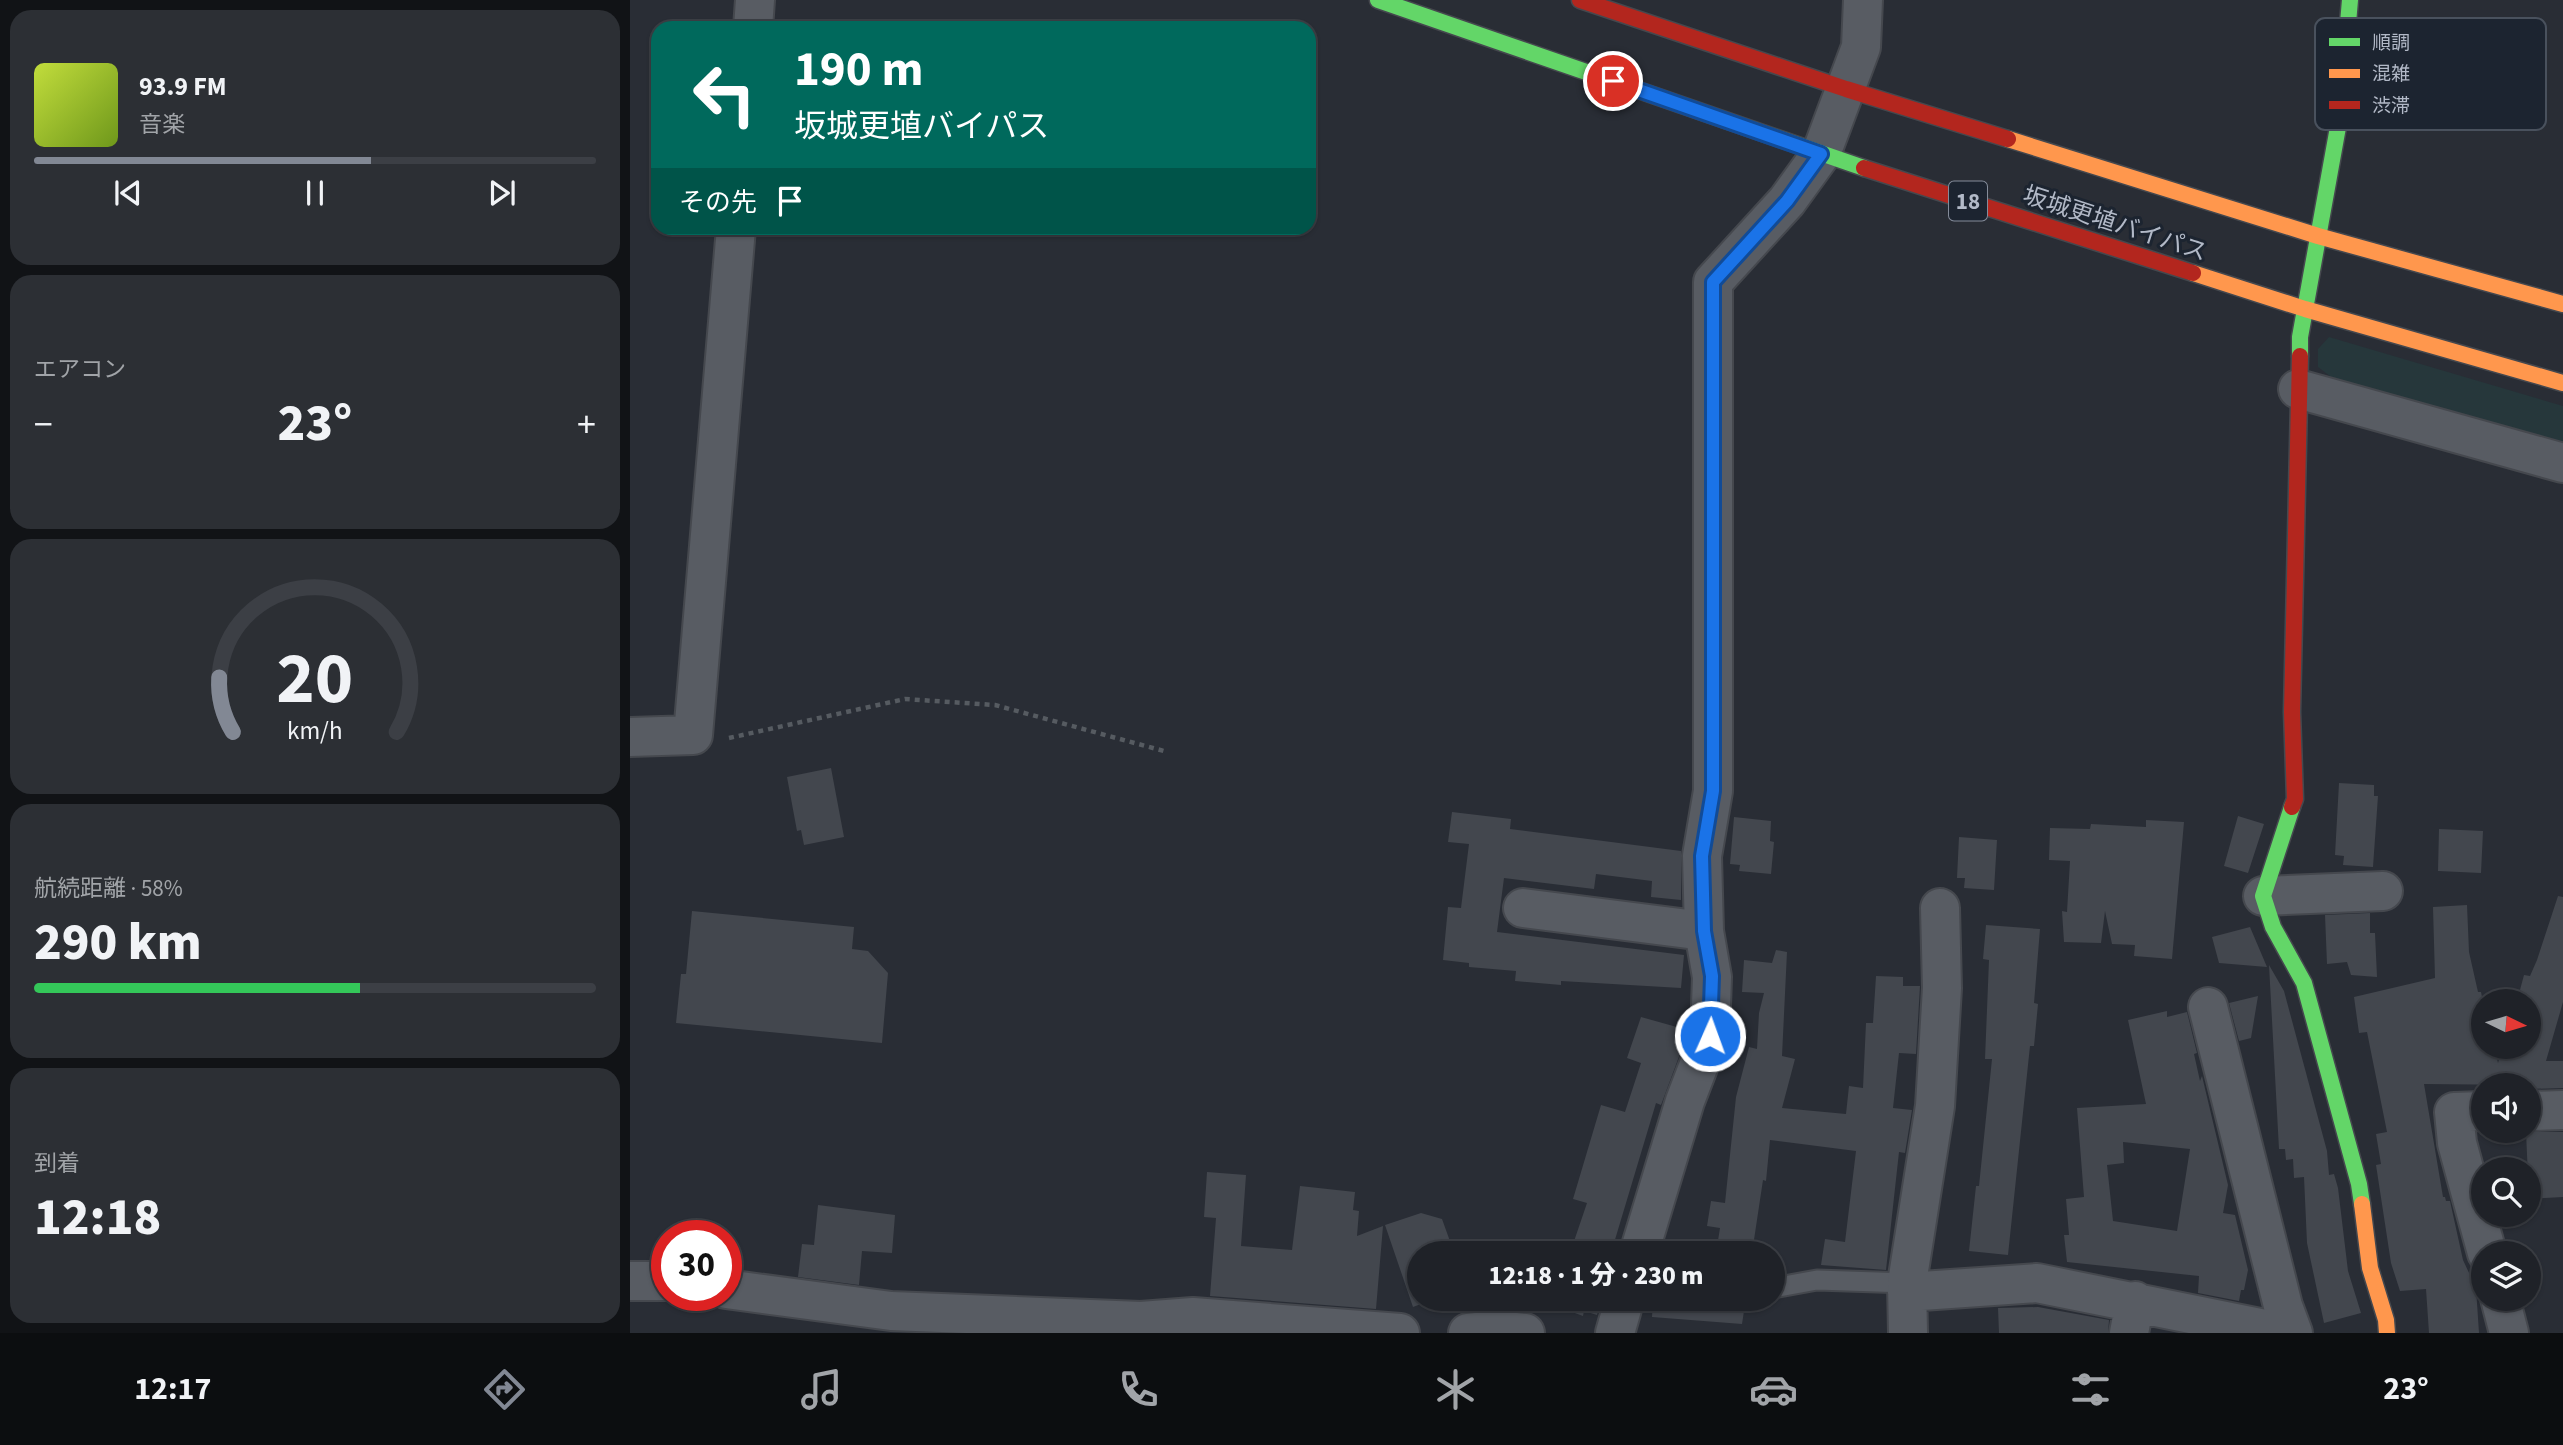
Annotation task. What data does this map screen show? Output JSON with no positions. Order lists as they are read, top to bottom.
{
  "streets": {
    "main road": ["18", "坂城更埴バイパス"]
  },
  "legend": ["順調", "混雑", "渋滞"],
  "north": "right",
  "page": {
    "turn": ["190 m", "坂城更埴バイパス"],
    "song": ["93.9 FM", "音楽"],
    "then": "その先",
    "tile": [
      "エアコン",
      ["航続距離 · 58%", "290 km"],
      ["到着", "12:18"]
    ],
    "heat": ["−", "23°", "+"],
    "limit": "30",
    "trip": "12:18 · 1 分 · 230 m",
    "tabs": ["12:17", "23°"],
    "gauge": ["20", "km/h"]
  }
}
